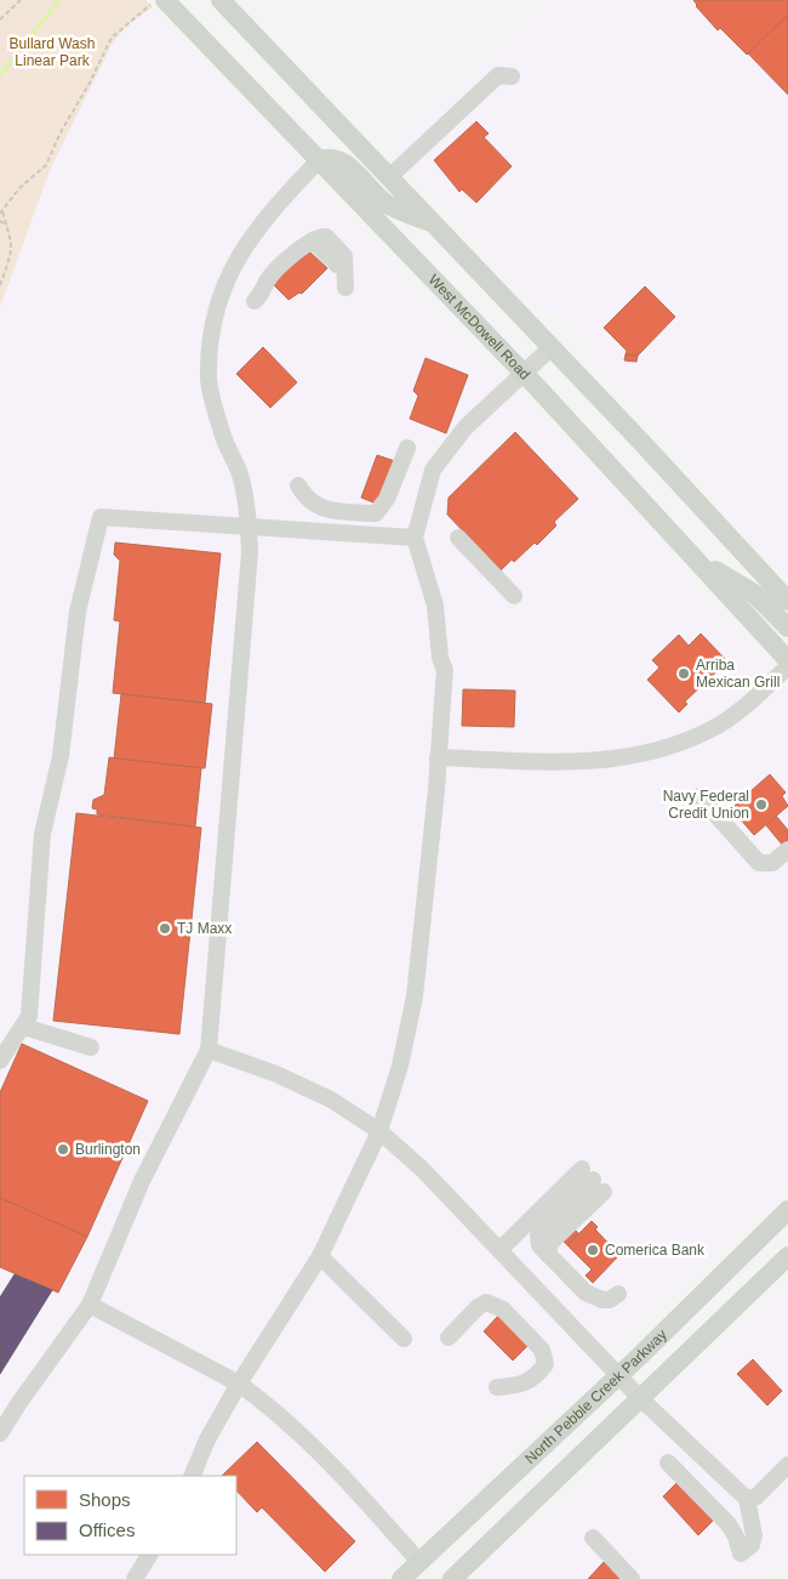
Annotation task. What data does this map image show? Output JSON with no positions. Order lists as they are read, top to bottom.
{
  "streets": {
    "main road": ["West McDowell Road", "North Pebble Creek Parkway"]
  },
  "parks": ["Bullard Wash Linear Park"],
  "places": [
    "Arriba Mexican Grill",
    "Navy Federal Credit Union",
    "TJ Maxx",
    "Burlington",
    "Comerica Bank"
  ],
  "legend": ["Shops", "Offices"]
}
